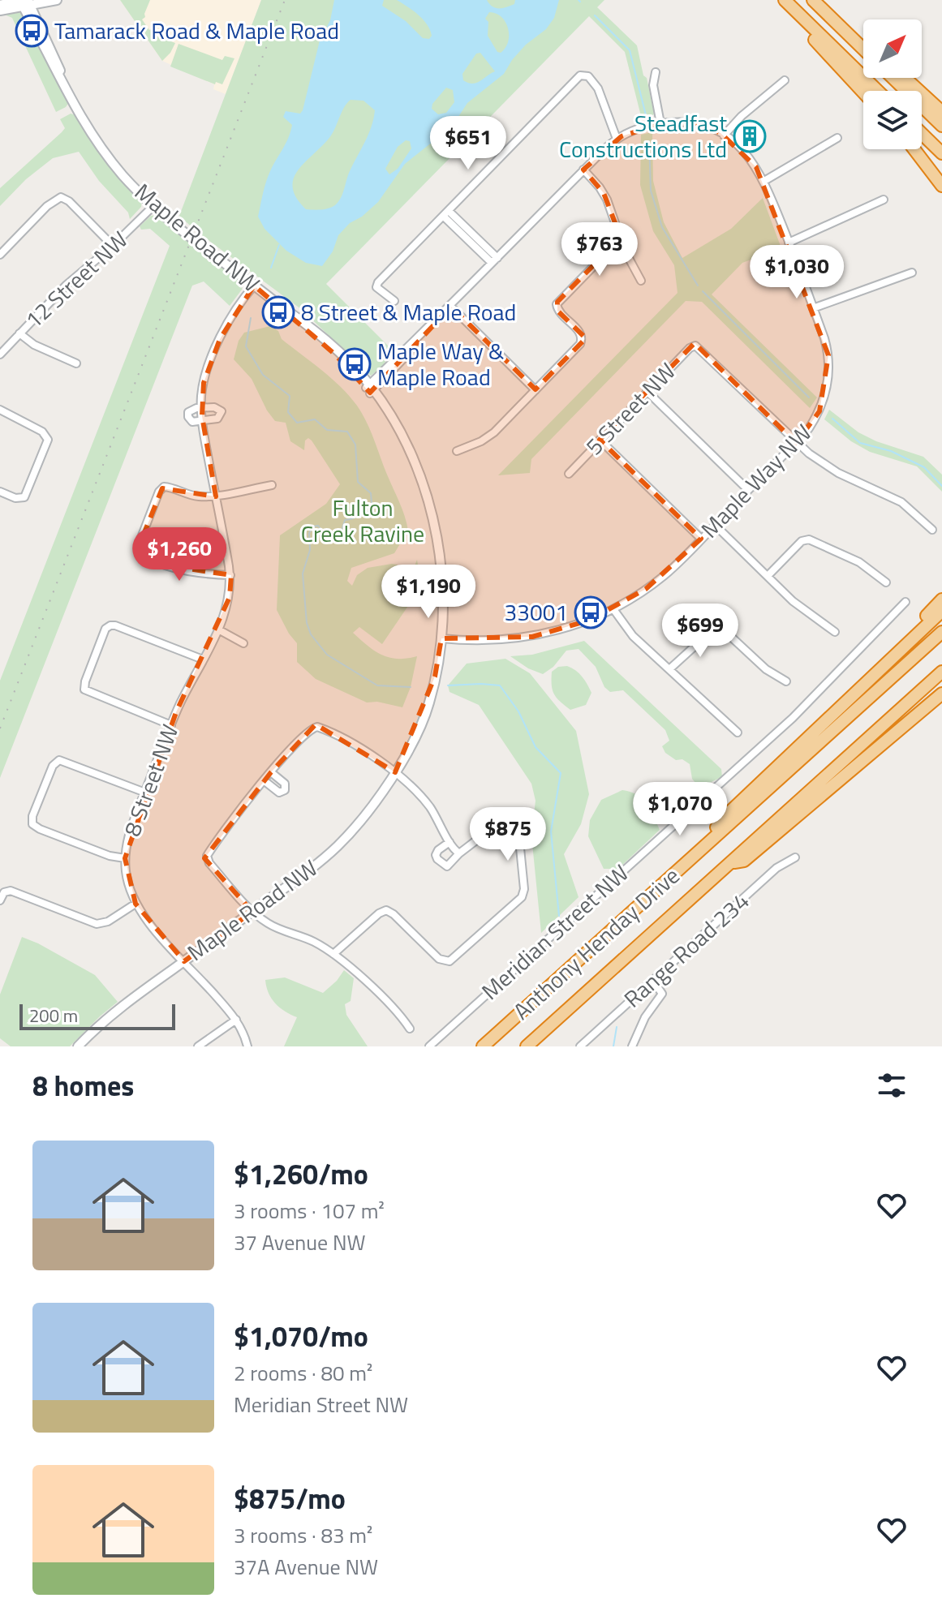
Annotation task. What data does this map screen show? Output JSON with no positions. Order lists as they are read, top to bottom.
{
  "streets": {
    "highway": ["Anthony Henday Drive"],
    "street": [
      "Maple Road NW",
      "12 Street NW",
      "5 Street NW",
      "Maple Way NW",
      "8 Street NW",
      "Meridian Street NW",
      "Range Road 234"
    ]
  },
  "crossings": [
    ["Maple Road NW", "12 Street NW"],
    ["Maple Road NW", "Maple Way NW"],
    ["Maple Road NW", "8 Street NW"],
    ["5 Street NW", "Maple Way NW"]
  ],
  "parks": ["Fulton Creek Ravine"],
  "places": {
    "bus stop": [
      "Tamarack Road & Maple Road",
      "8 Street & Maple Road",
      "Maple Way & Maple Road",
      "33001"
    ],
    "building": ["Steadfast Constructions Ltd"]
  },
  "scale_bar": "200 m",
  "north": "top right",
  "page": {
    "price": [
      "$651",
      "$763",
      "$1,030",
      "$1,260",
      "$1,190",
      "$699",
      "$1,070",
      "$875"
    ],
    "scale": "200 m",
    "heading": "8 homes",
    "list": [
      {
        "name": "$1,260/mo",
        "note": "3 rooms · 107 m² · 37 Avenue NW"
      },
      {
        "name": "$1,070/mo",
        "note": "2 rooms · 80 m² · Meridian Street NW"
      },
      {
        "name": "$875/mo",
        "note": "3 rooms · 83 m² · 37A Avenue NW"
      }
    ]
  }
}
